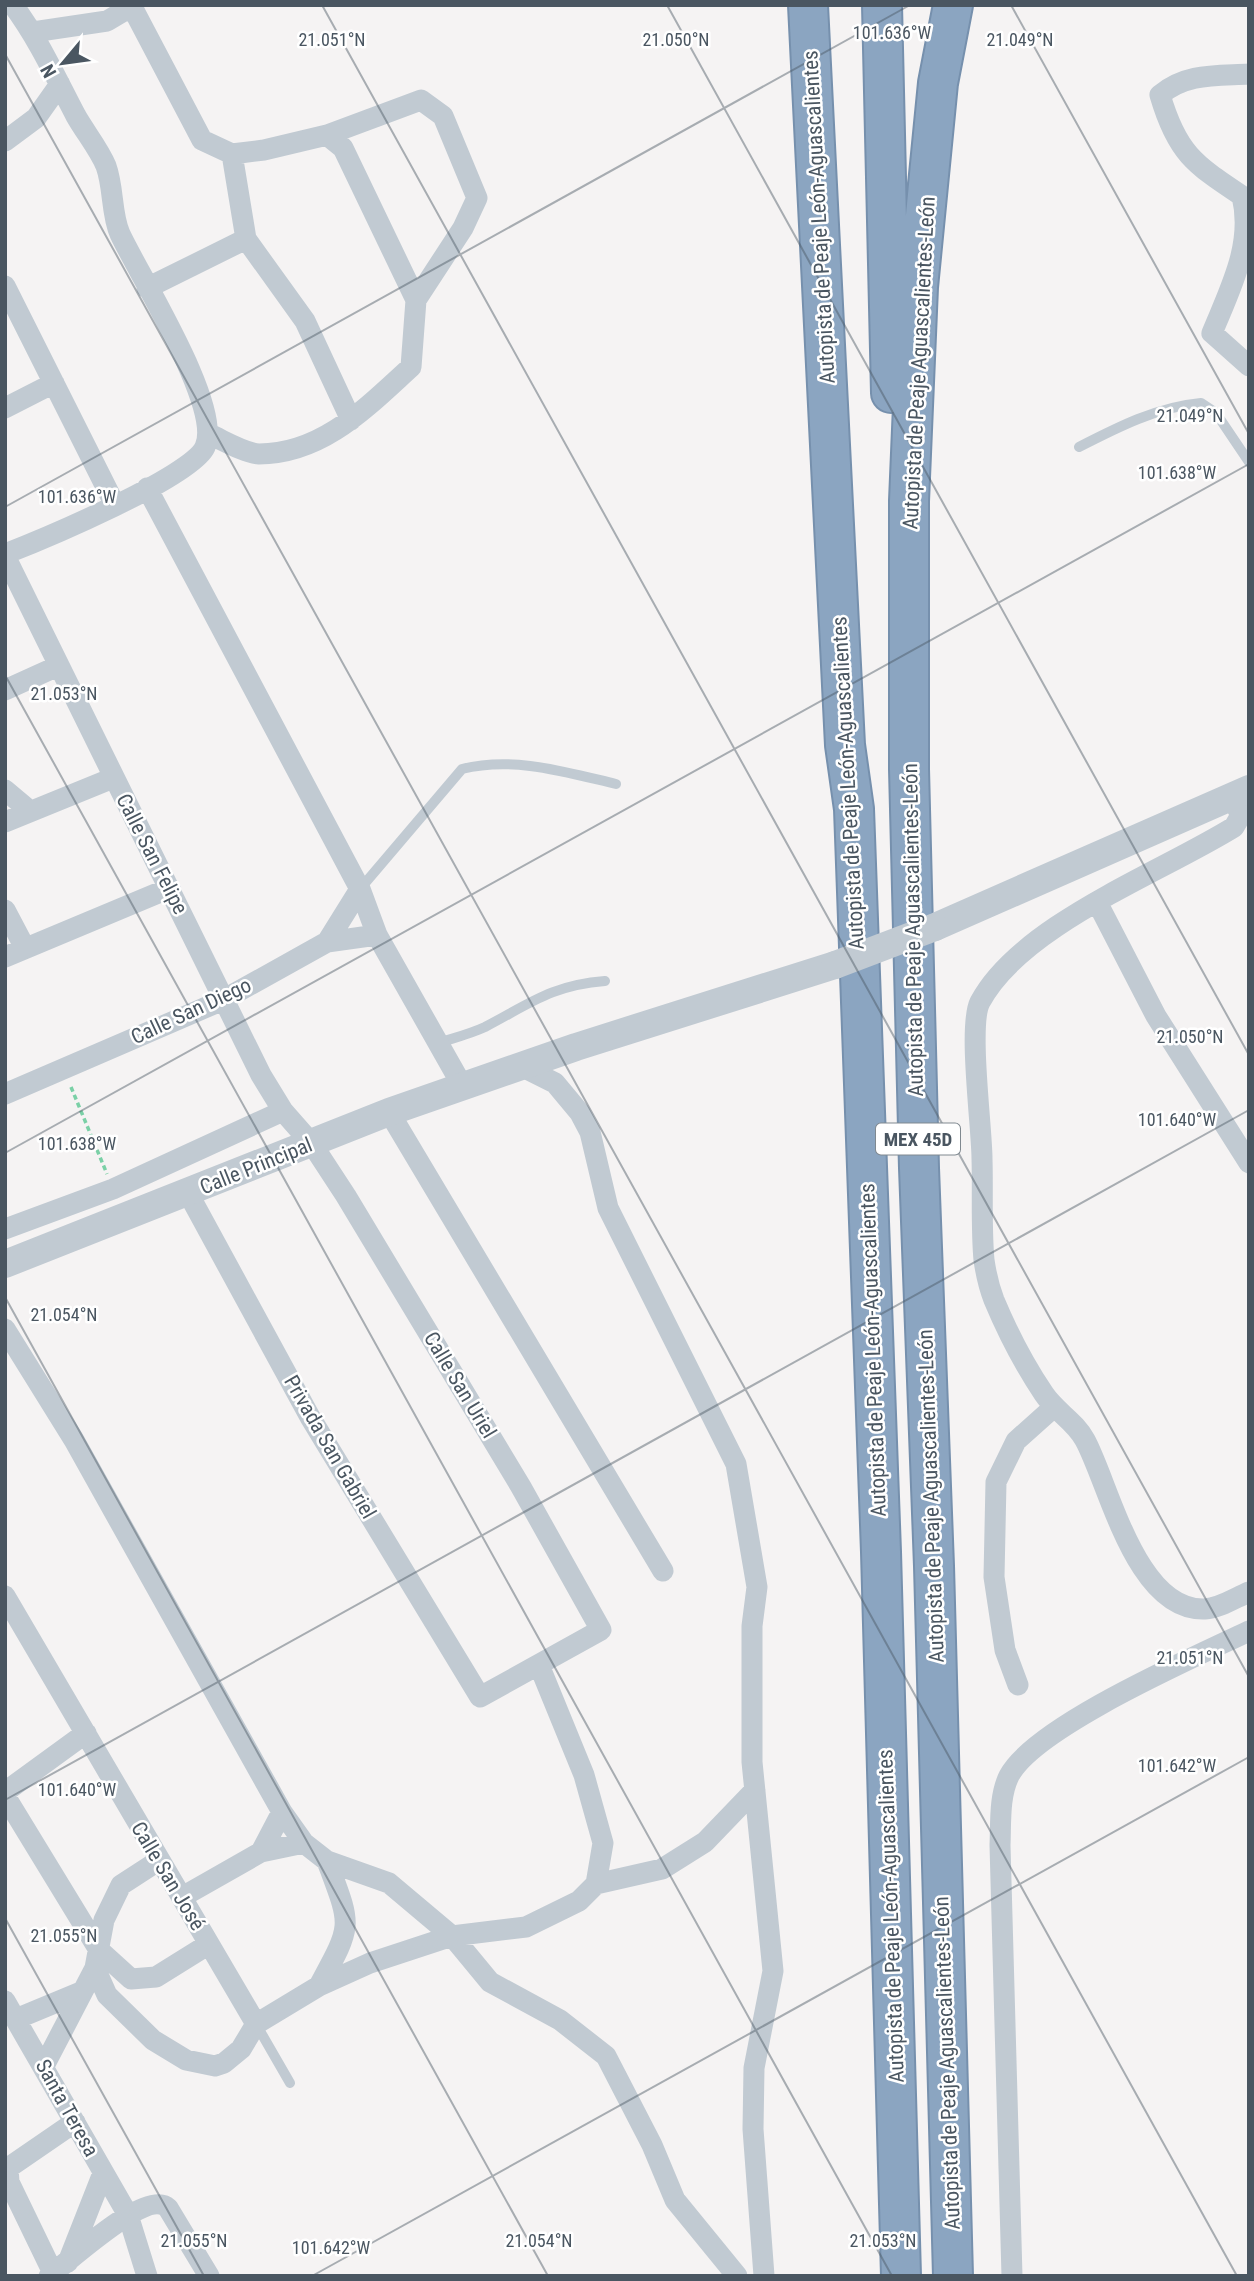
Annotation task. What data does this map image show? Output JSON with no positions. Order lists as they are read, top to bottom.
{
  "streets": {
    "highway": ["Autopista de Peaje León-Aguascalientes", "Autopista de Peaje Aguascalientes-León", "MEX 45D"],
    "street": [
      "Calle San Felipe",
      "Calle San Diego",
      "Calle Principal",
      "Calle San Uriel",
      "Privada San Gabriel",
      "Calle San José",
      "Santa Teresa"
    ]
  },
  "crossings": [
    ["Calle San Felipe", "Calle San Diego"],
    ["Calle San Felipe", "Calle Principal"],
    ["Calle San Felipe", "Calle San Uriel"],
    ["Calle Principal", "Calle San Uriel"],
    ["Calle Principal", "Privada San Gabriel"],
    ["Calle San Uriel", "Privada San Gabriel"]
  ],
  "north": "bottom left",
  "coordinates": [
    "101.636°W",
    "21.051°N",
    "21.050°N",
    "21.049°N",
    "101.638°W",
    "21.053°N",
    "101.640°W",
    "21.054°N",
    "101.642°W",
    "21.055°N"
  ]
}
